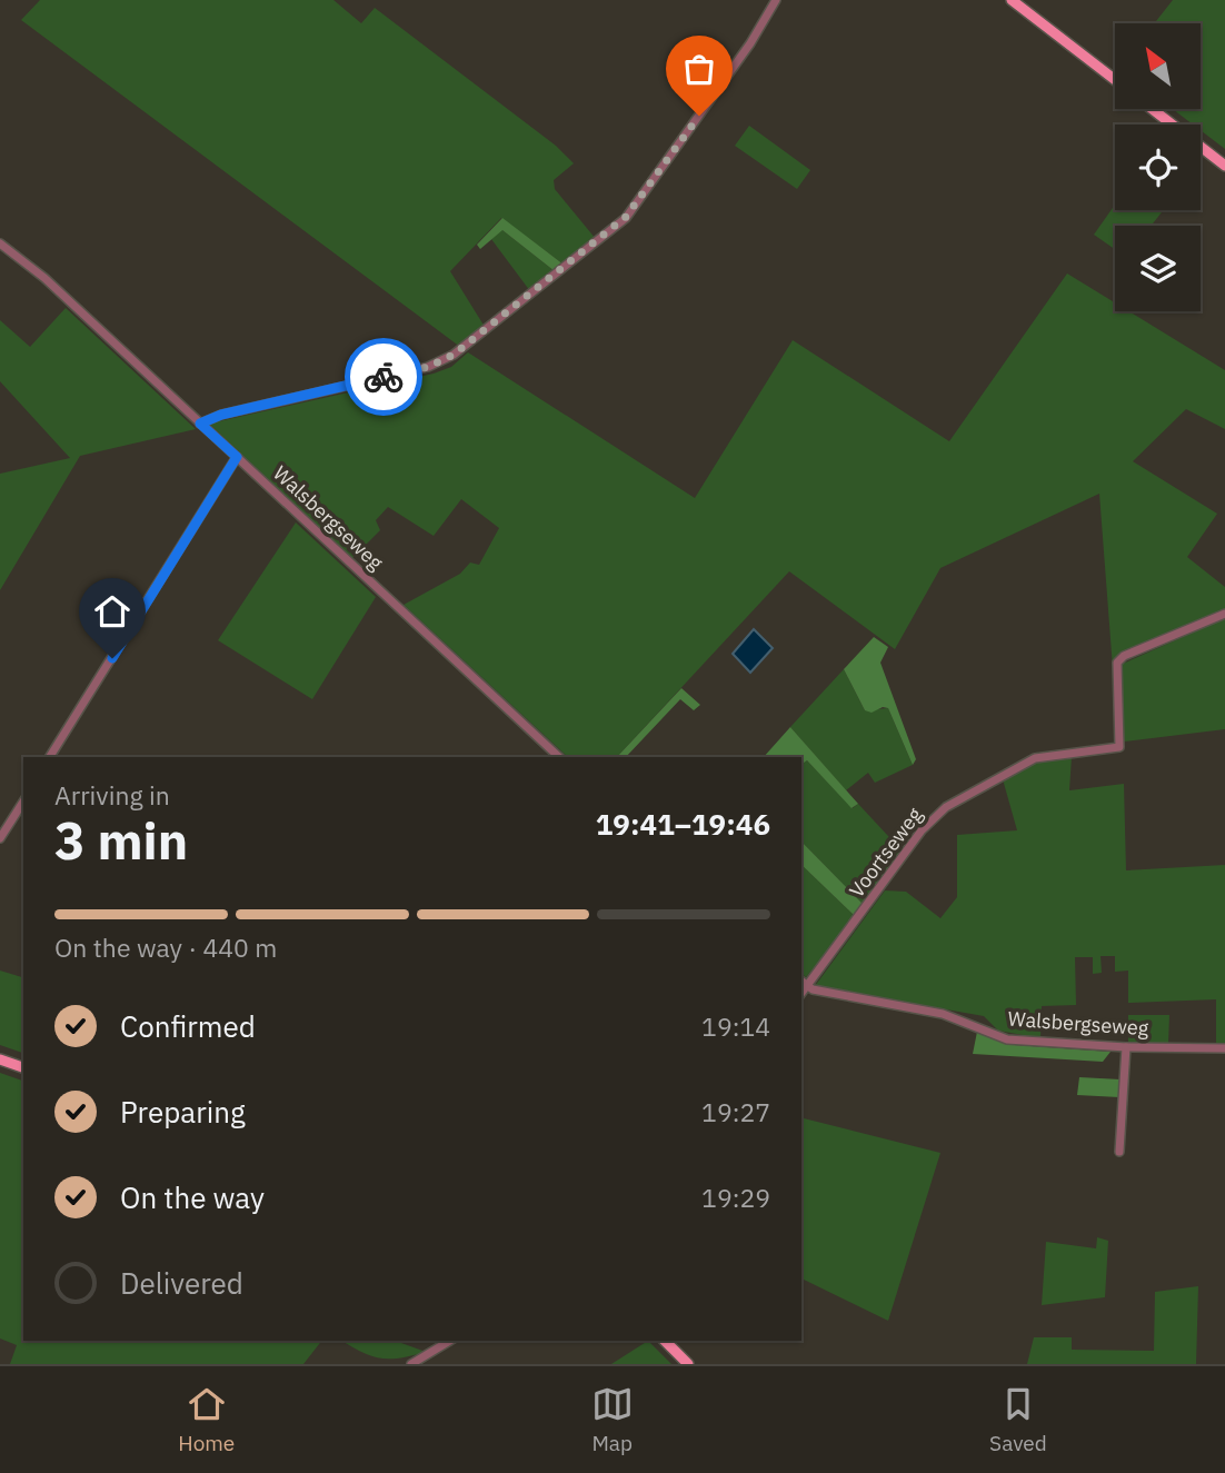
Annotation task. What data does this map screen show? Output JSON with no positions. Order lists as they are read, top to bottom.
{
  "streets": {
    "street": ["Walsbergseweg", "Voortseweg"]
  },
  "crossings": [
    ["Walsbergseweg", "Voortseweg"]
  ],
  "north": "top left",
  "page": {
    "heading": ["3 min", "Arriving in", "19:41–19:46"],
    "bar": "On the way · 440 m",
    "list": [
      ["Confirmed", "19:14"],
      ["Preparing", "19:27"],
      ["On the way", "19:29"],
      "Delivered"
    ],
    "tabs": ["Home", "Map", "Saved"]
  }
}
